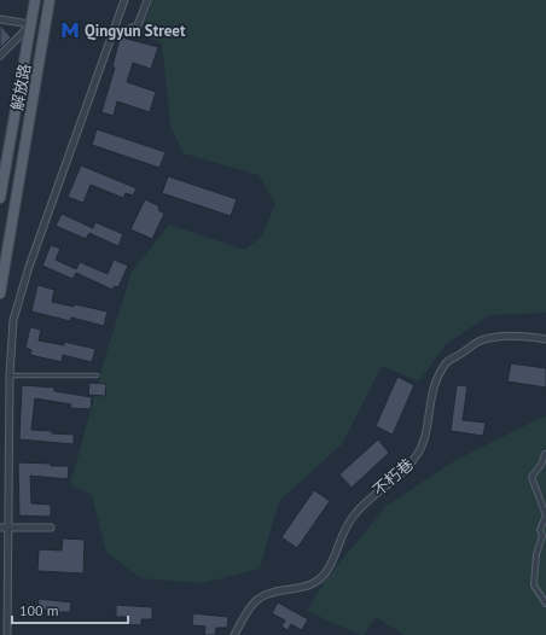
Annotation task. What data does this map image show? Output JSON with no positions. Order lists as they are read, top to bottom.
{
  "streets": {
    "main road": ["解放路"],
    "street": ["不朽巷"]
  },
  "places": {
    "metro station": ["Qingyun Street"]
  },
  "scale_bar": "100 m"
}
